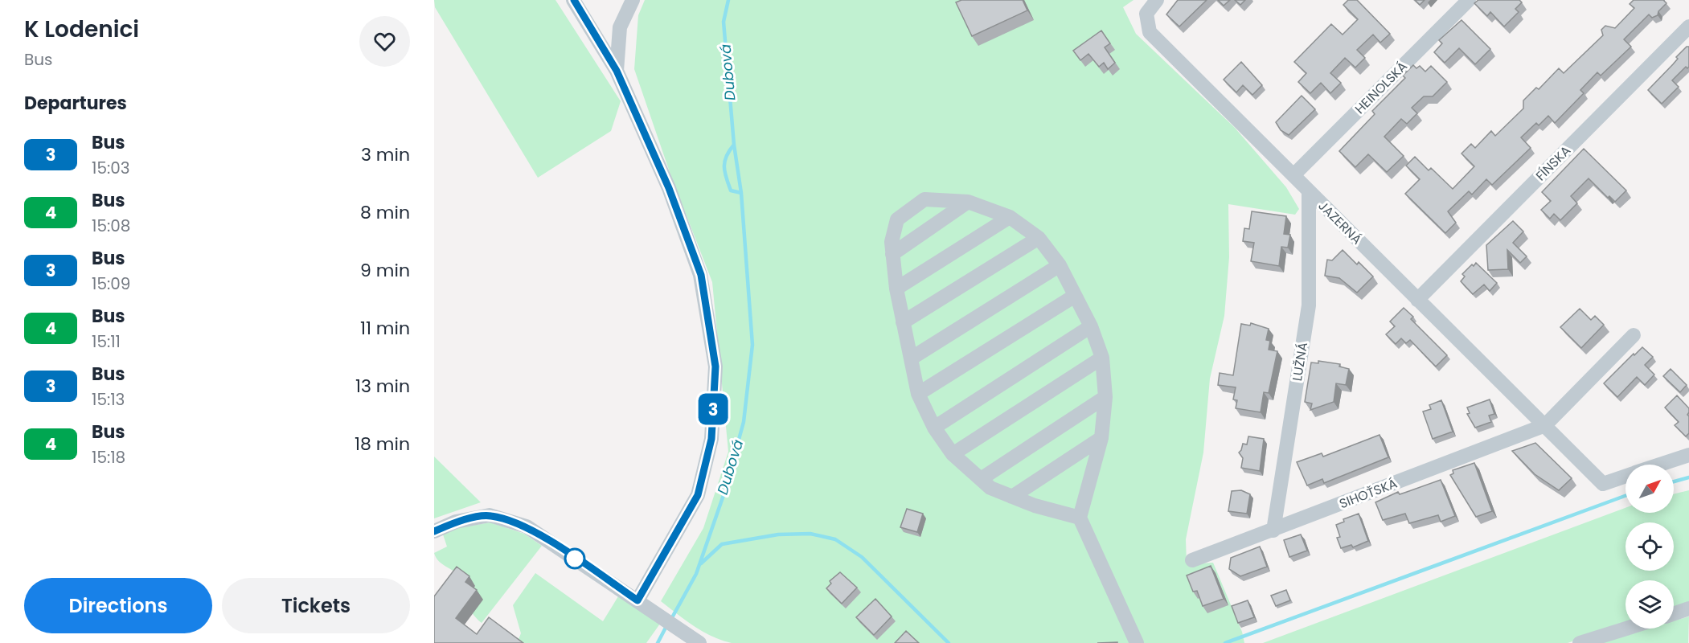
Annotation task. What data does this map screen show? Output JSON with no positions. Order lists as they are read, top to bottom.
{
  "streets": {
    "street": [
      "HEINOLSKÁ",
      "FÍNSKA",
      "JAZERNÁ",
      "LUŽNÁ",
      "SIHOŤSKÁ"
    ]
  },
  "crossings": [
    ["HEINOLSKÁ", "JAZERNÁ"],
    ["FÍNSKA", "JAZERNÁ"],
    ["JAZERNÁ", "LUŽNÁ"],
    ["JAZERNÁ", "SIHOŤSKÁ"],
    ["LUŽNÁ", "SIHOŤSKÁ"]
  ],
  "water": ["Dubová"],
  "lines": ["bus line 3"],
  "north": "top right",
  "page": {
    "heading": [
      ["K Lodenici", "Bus"],
      "Departures"
    ],
    "on_map": "3",
    "list": [
      {
        "mark": "3",
        "name": "Bus",
        "note": "15:03",
        "value": "3 min"
      },
      {
        "mark": "4",
        "name": "Bus",
        "note": "15:08",
        "value": "8 min"
      },
      {
        "mark": "3",
        "name": "Bus",
        "note": "15:09",
        "value": "9 min"
      },
      {
        "mark": "4",
        "name": "Bus",
        "note": "15:11",
        "value": "11 min"
      },
      {
        "mark": "3",
        "name": "Bus",
        "note": "15:13",
        "value": "13 min"
      },
      {
        "mark": "4",
        "name": "Bus",
        "note": "15:18",
        "value": "18 min"
      }
    ],
    "buttons": ["Directions", "Tickets"]
  }
}
